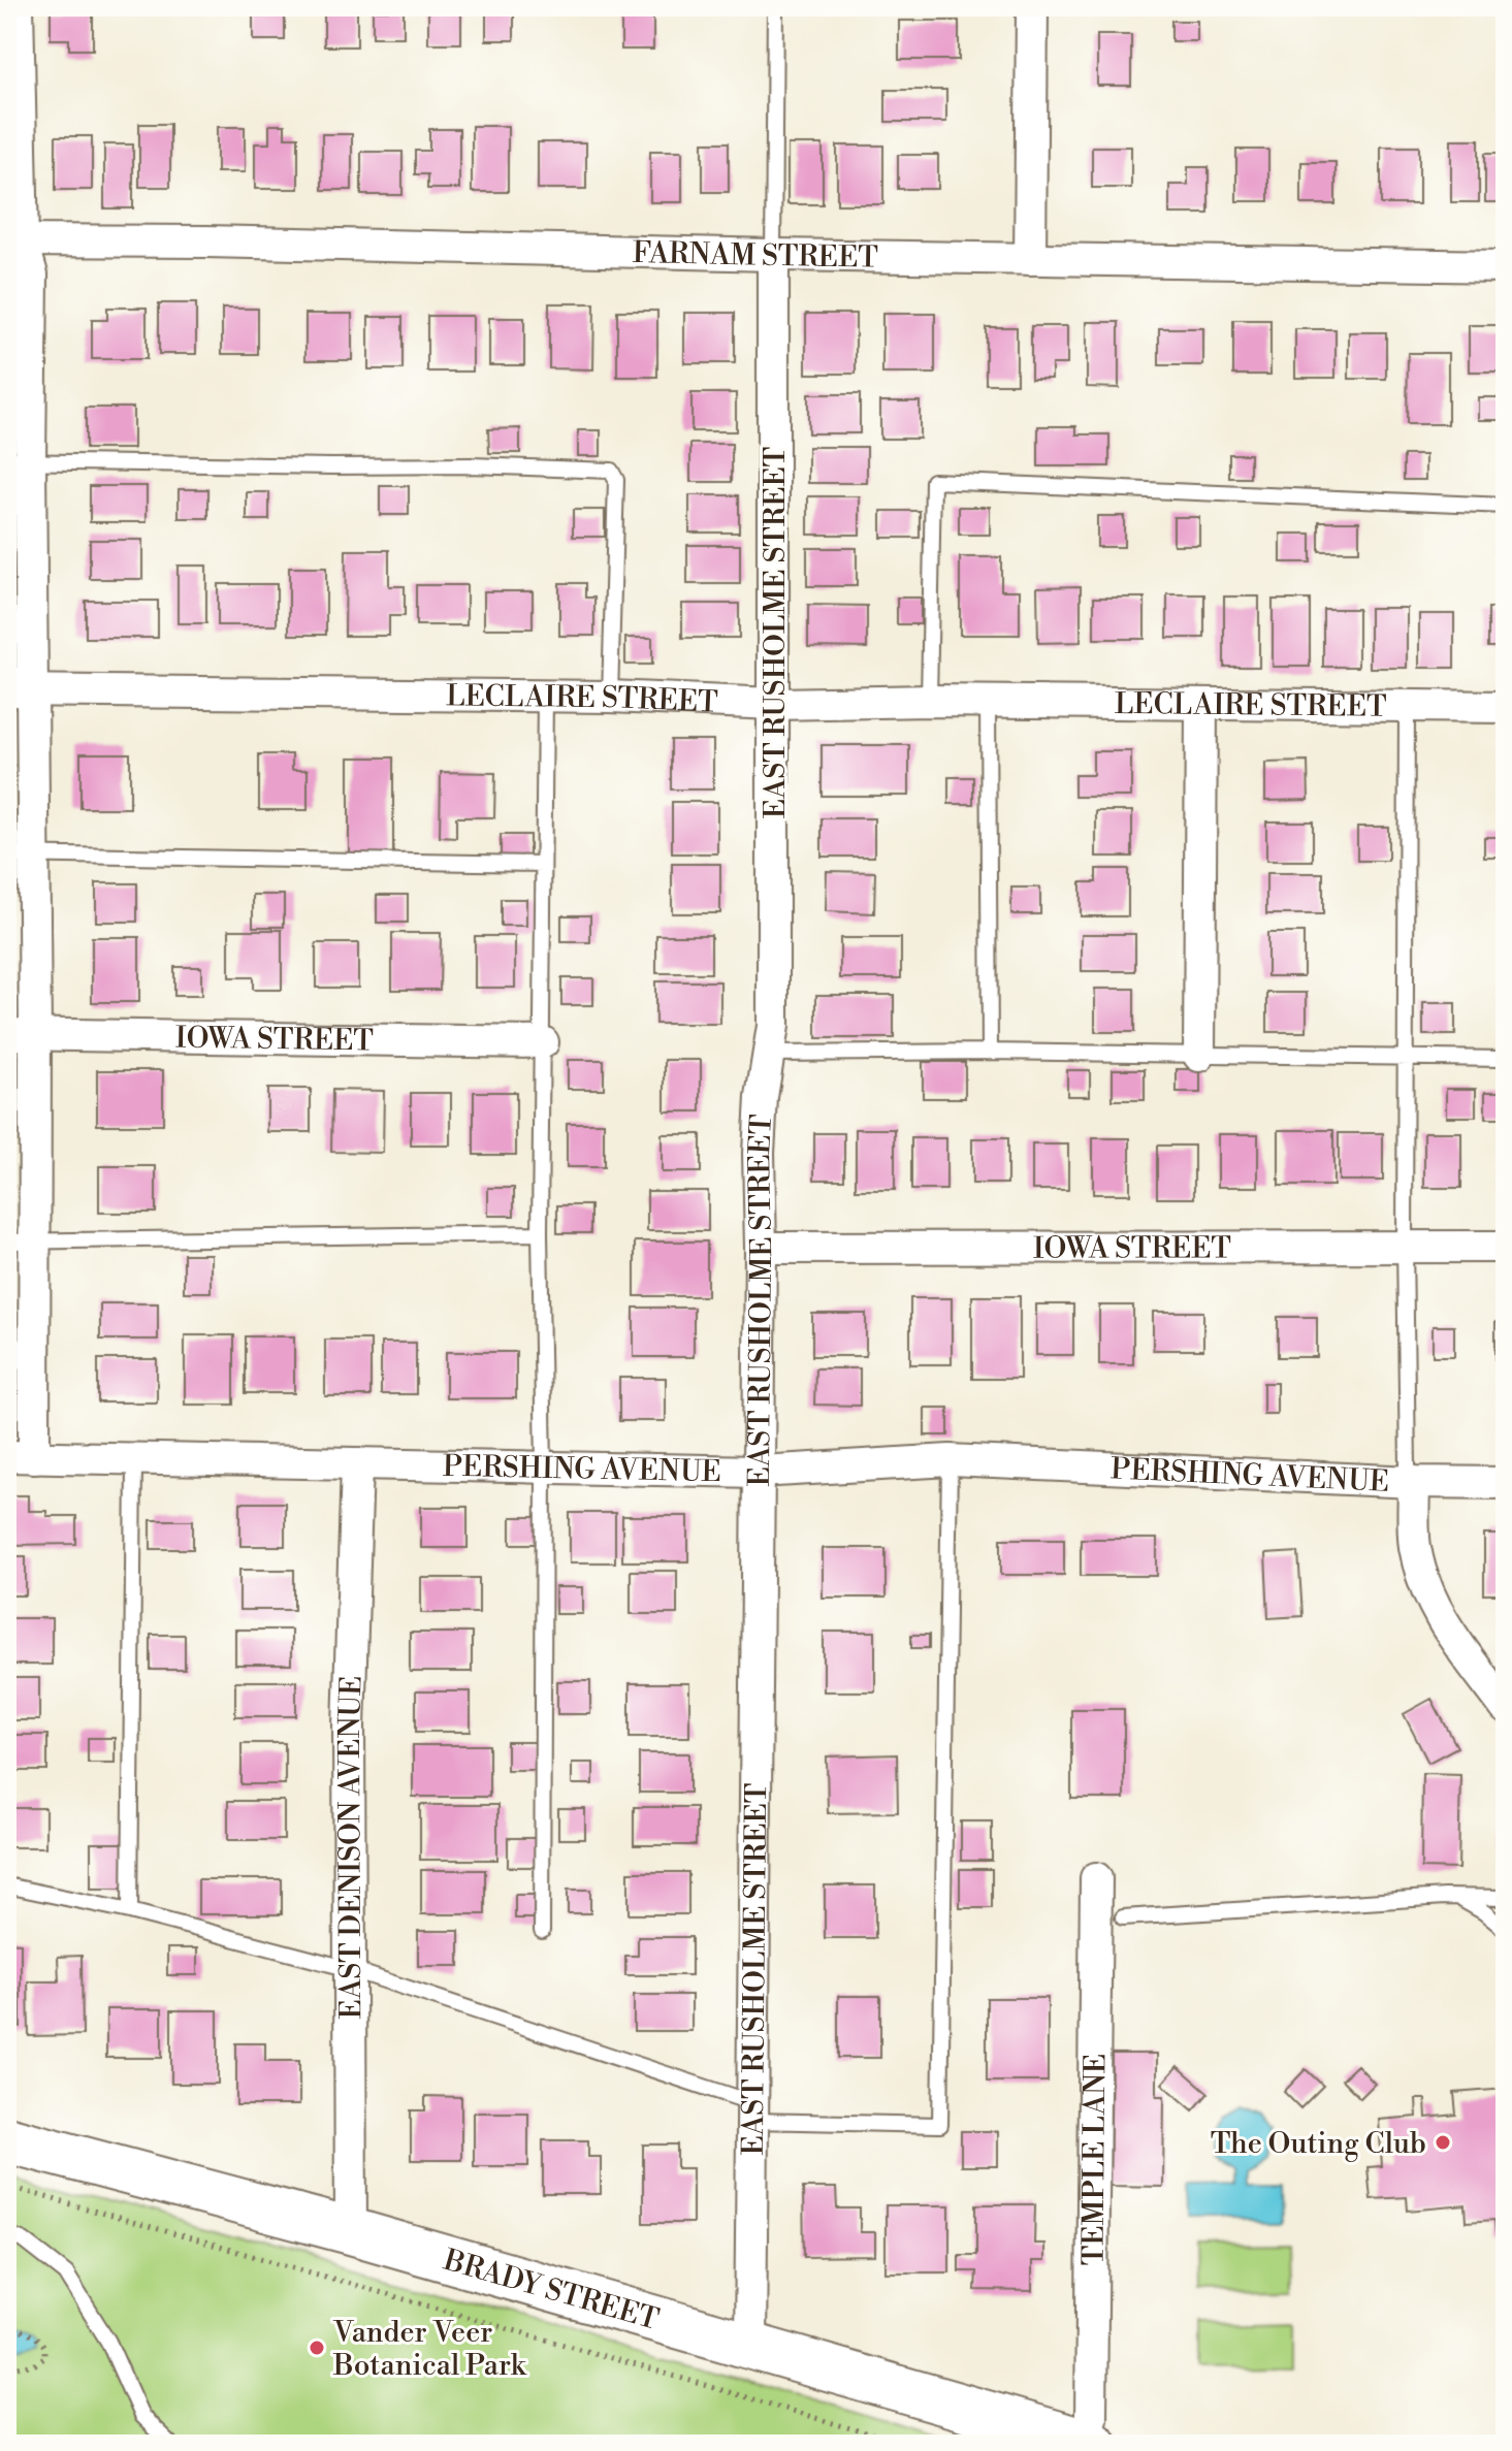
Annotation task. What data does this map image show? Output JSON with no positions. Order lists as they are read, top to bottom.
{
  "streets": {
    "highway": ["BRADY STREET"],
    "street": [
      "FARNAM STREET",
      "EAST RUSHOLME STREET",
      "LECLAIRE STREET",
      "IOWA STREET",
      "PERSHING AVENUE",
      "EAST DENISON AVENUE",
      "TEMPLE LANE"
    ]
  },
  "crossings": [
    ["FARNAM STREET", "EAST RUSHOLME STREET"],
    ["EAST RUSHOLME STREET", "LECLAIRE STREET"],
    ["EAST RUSHOLME STREET", "IOWA STREET"],
    ["EAST RUSHOLME STREET", "PERSHING AVENUE"],
    ["EAST RUSHOLME STREET", "BRADY STREET"],
    ["PERSHING AVENUE", "EAST DENISON AVENUE"],
    ["EAST DENISON AVENUE", "BRADY STREET"],
    ["TEMPLE LANE", "BRADY STREET"]
  ],
  "places": ["The Outing Club", "Vander Veer Botanical Park"]
}
